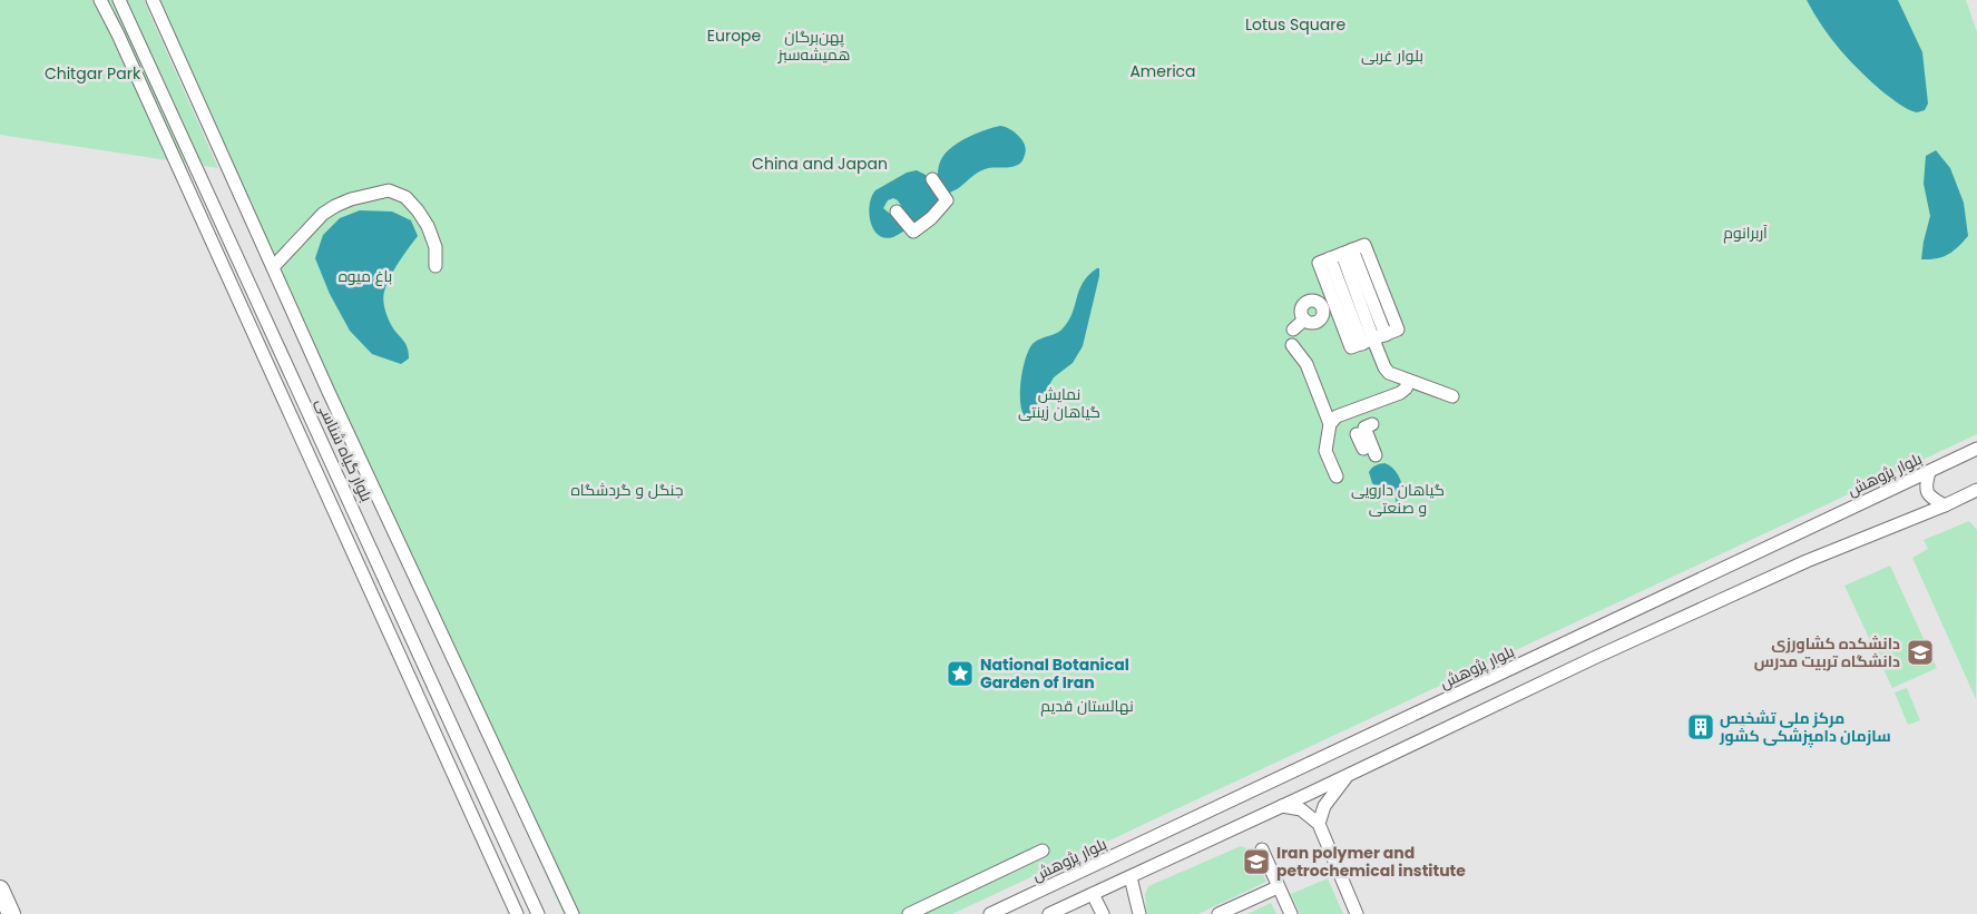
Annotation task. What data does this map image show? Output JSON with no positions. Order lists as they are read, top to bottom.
{
  "streets": {
    "street": ["بلوار گیاه شناسی", "بلوار پژوهش"]
  },
  "parks": [
    "Lotus Square",
    "Europe",
    "پهن‌برگان همیشه‌سبز",
    "بلوار غربی",
    "America",
    "Chitgar Park",
    "China and Japan",
    "آربرانوم",
    "باغ میوه",
    "نمایش گیاهان زینتی",
    "جنگل و گردشگاه",
    "گیاهان دارویی و صنعتی",
    "نهالستان قدیم"
  ],
  "places": {
    "school or university": ["دانشکده کشاورزی دانشگاه تربیت مدرس", "Iran polymer and petrochemical institute"],
    "place": ["National Botanical Garden of Iran"],
    "building": ["مرکز ملی تشخیص سازمان دامپزشکی کشور"]
  }
}
